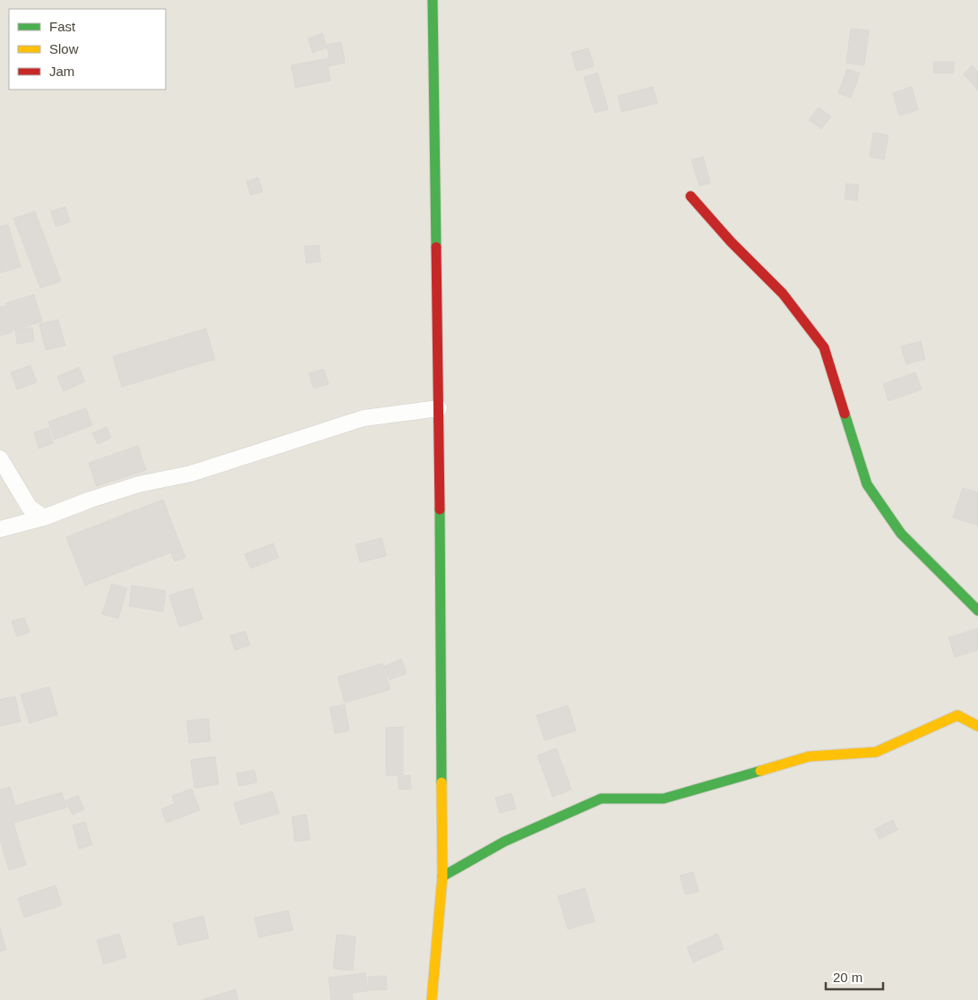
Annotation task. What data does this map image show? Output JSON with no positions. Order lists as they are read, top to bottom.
{
  "legend": ["Fast", "Slow", "Jam"],
  "scale_bar": "20 m"
}
